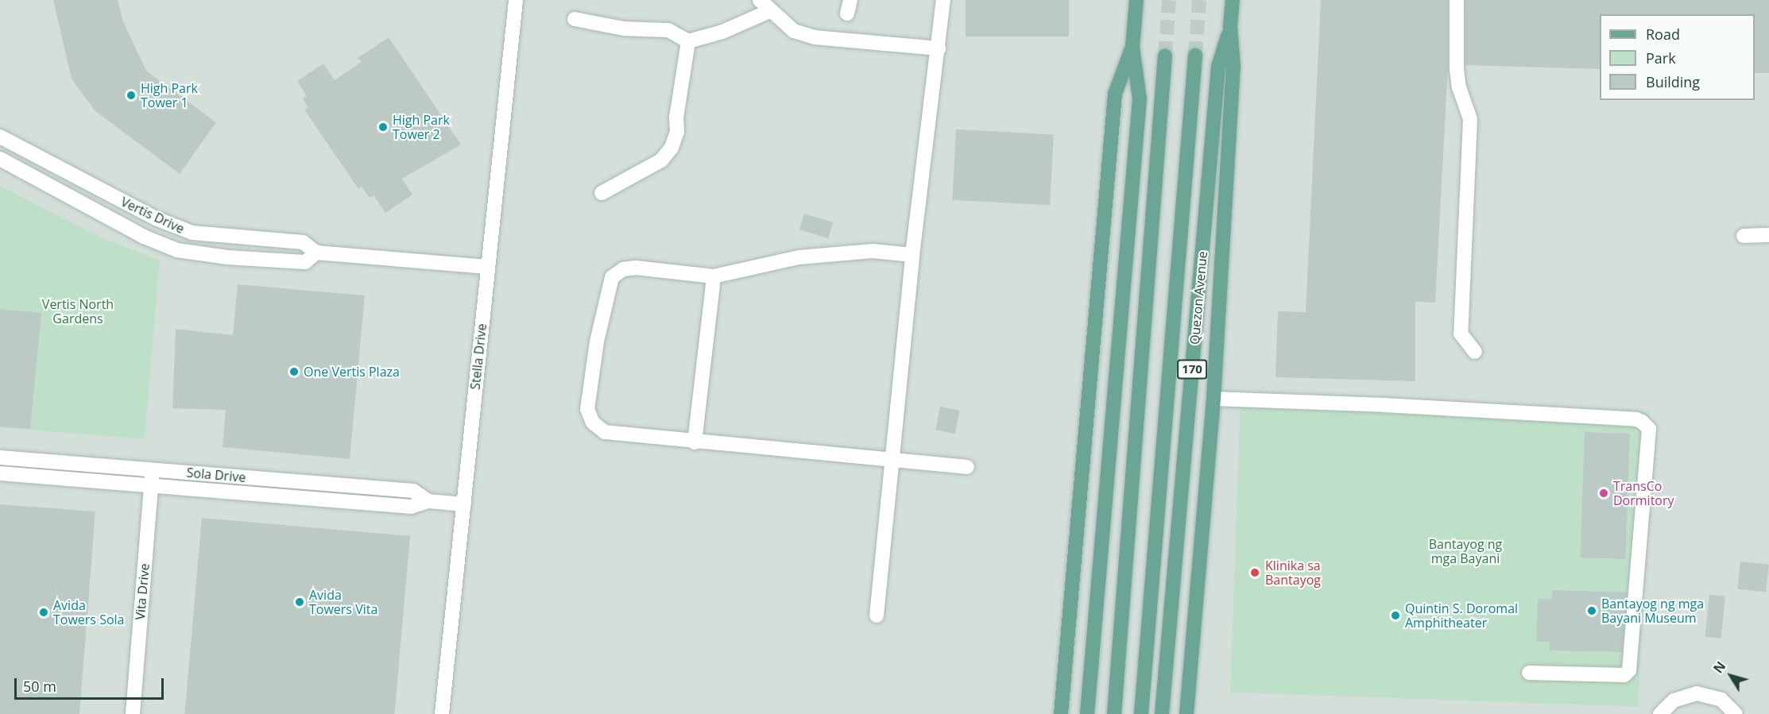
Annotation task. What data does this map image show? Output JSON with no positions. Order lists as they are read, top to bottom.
{
  "streets": {
    "main road": ["Quezon Avenue", "170"],
    "lane": [
      "Vertis Drive",
      "Stella Drive",
      "Sola Drive",
      "Vita Drive"
    ]
  },
  "crossings": [
    ["Vertis Drive", "Stella Drive"],
    ["Stella Drive", "Sola Drive"],
    ["Sola Drive", "Vita Drive"]
  ],
  "parks": ["Vertis North Gardens", "Bantayog ng mga Bayani"],
  "places": [
    "High Park Tower 1",
    "High Park Tower 2",
    "One Vertis Plaza",
    "TransCo Dormitory",
    "Klinika sa Bantayog",
    "Avida Towers Vita",
    "Bantayog ng mga Bayani Museum",
    "Avida Towers Sola",
    "Quintin S. Doromal Amphitheater"
  ],
  "legend": ["Road", "Park", "Building"],
  "scale_bar": "50 m",
  "north": "top left"
}
